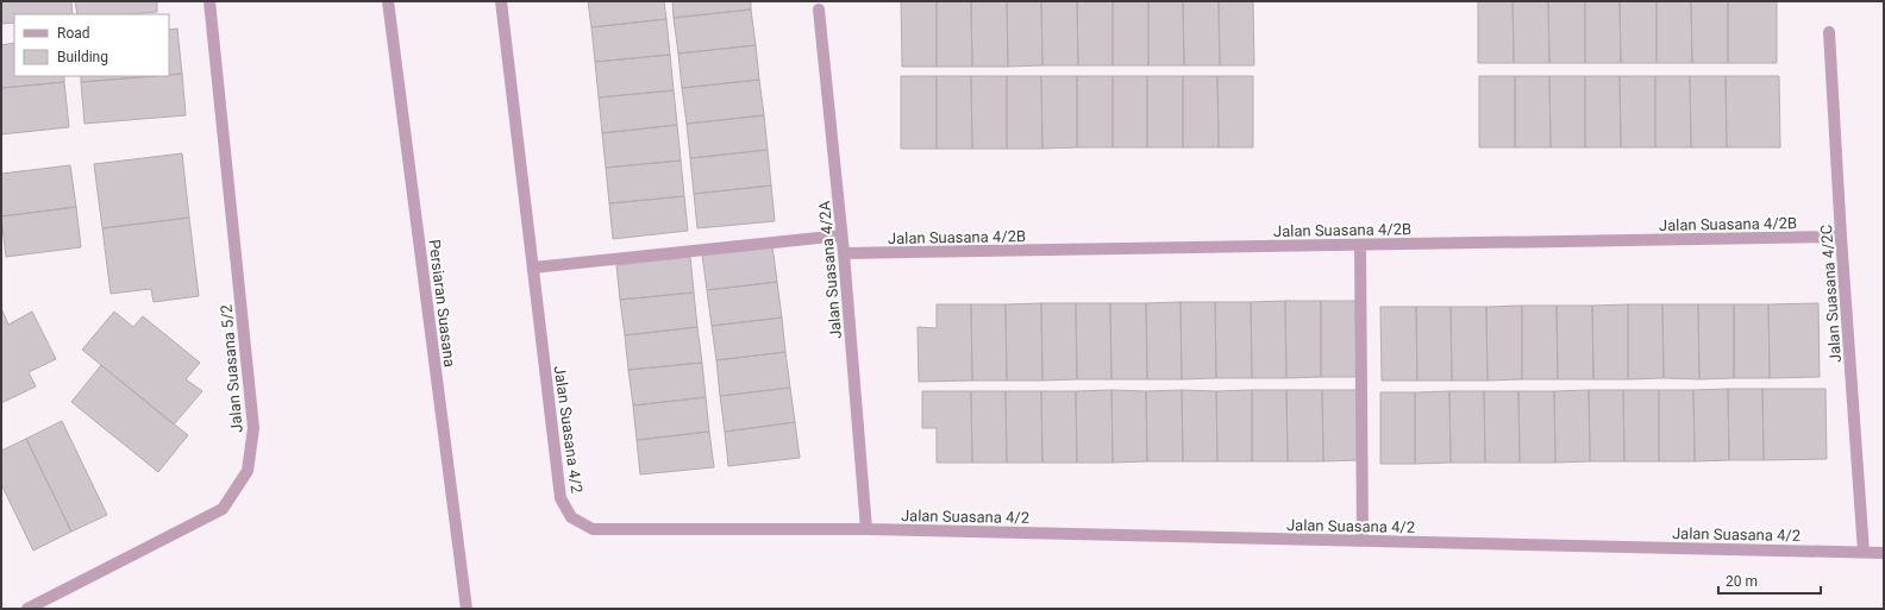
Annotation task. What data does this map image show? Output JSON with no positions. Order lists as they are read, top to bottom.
{
  "streets": {
    "street": [
      "Jalan Suasana 4/2B",
      "Jalan Suasana 4/2A",
      "Jalan Suasana 4/2C",
      "Persiaran Suasana",
      "Jalan Suasana 5/2",
      "Jalan Suasana 4/2"
    ]
  },
  "crossings": [
    ["Jalan Suasana 4/2B", "Jalan Suasana 4/2A"],
    ["Jalan Suasana 4/2B", "Jalan Suasana 4/2C"],
    ["Jalan Suasana 4/2A", "Jalan Suasana 4/2"],
    ["Jalan Suasana 4/2C", "Jalan Suasana 4/2"]
  ],
  "legend": ["Road", "Building"],
  "scale_bar": "20 m"
}
